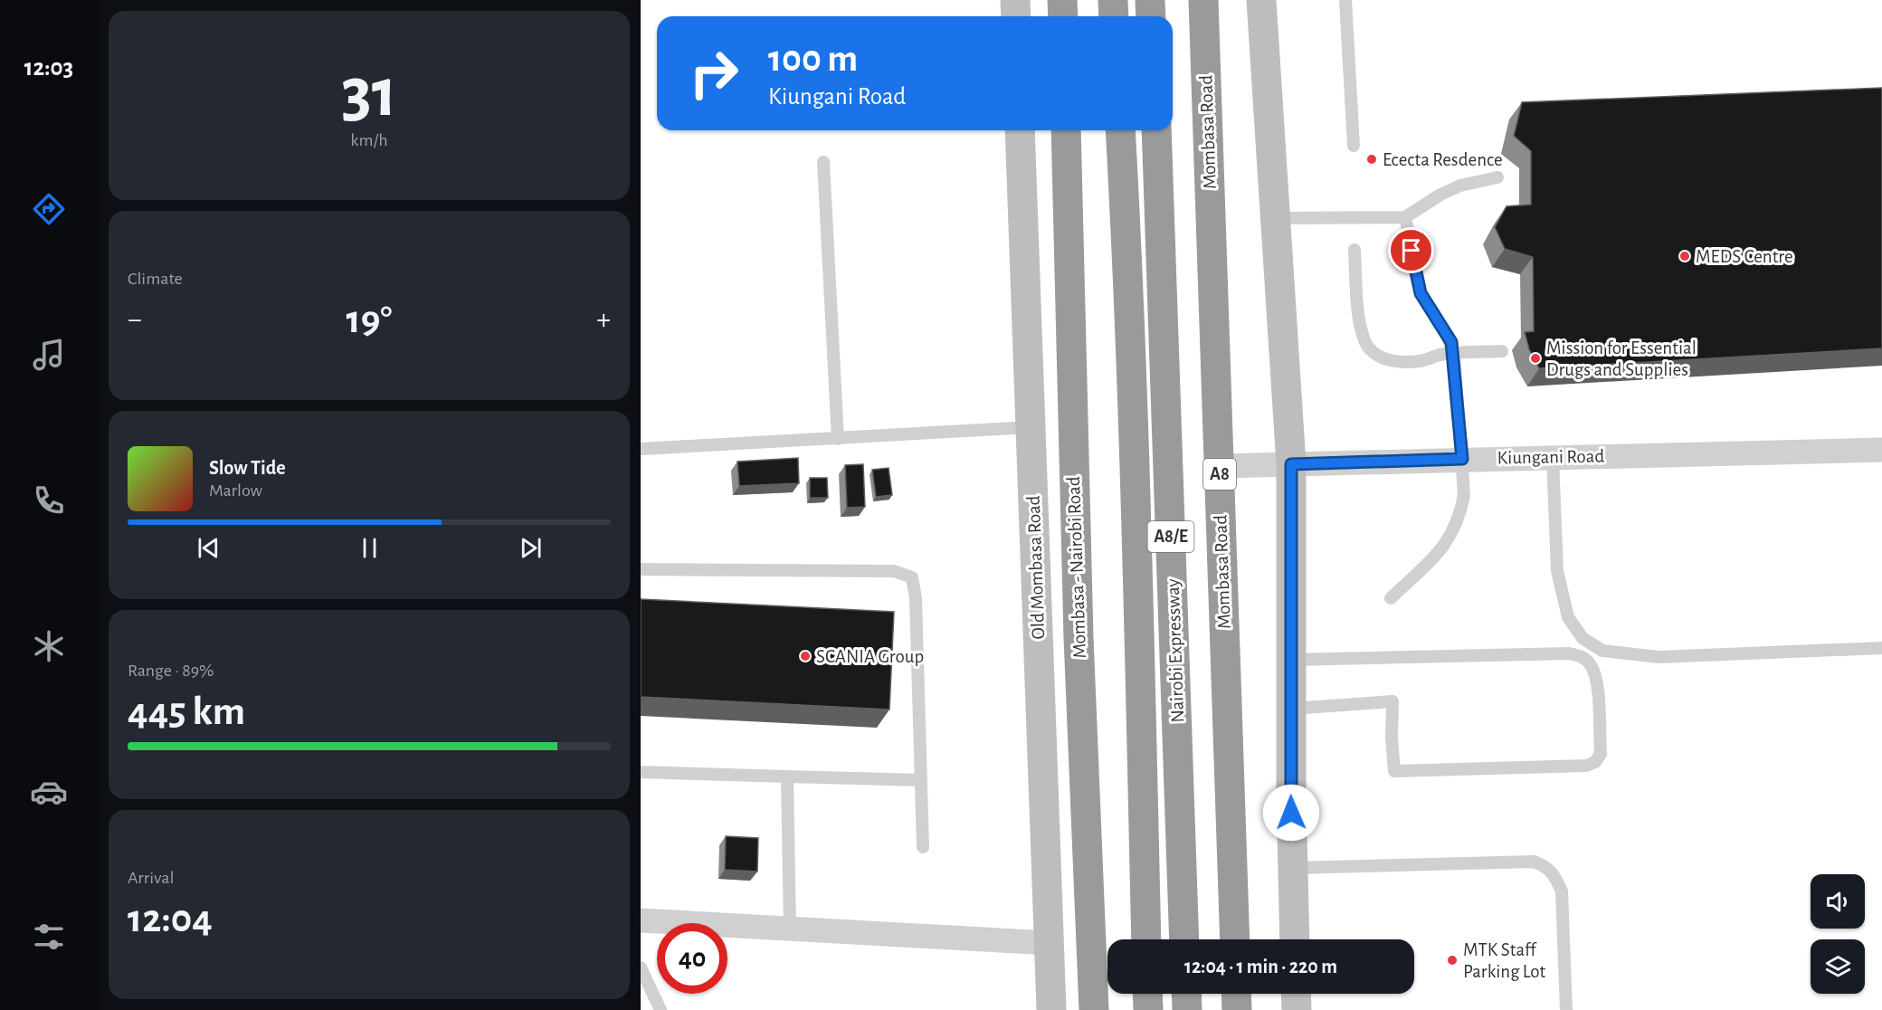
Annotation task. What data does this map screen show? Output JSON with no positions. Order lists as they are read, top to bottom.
{
  "streets": {
    "highway": [
      "Mombasa Road",
      "A8",
      "A8/E",
      "Mombasa - Nairobi Road",
      "Nairobi Expressway"
    ],
    "street": ["Kiungani Road", "Old Mombasa Road"]
  },
  "crossings": [
    ["Mombasa Road", "Kiungani Road"]
  ],
  "places": [
    "Ececta Resdence",
    "MEDS Centre",
    "Mission for Essential Drugs and Supplies",
    "SCANIA Group",
    "MTK Staff Parking Lot"
  ],
  "page": {
    "tabs": "12:03",
    "tile": [
      ["31", "km/h"],
      "Climate",
      ["Range · 89%", "445 km"],
      ["Arrival", "12:04"]
    ],
    "turn": ["100 m", "Kiungani Road"],
    "heat": ["−", "19°", "+"],
    "song": ["Slow Tide", "Marlow"],
    "limit": "40",
    "trip": "12:04 · 1 min · 220 m"
  }
}
